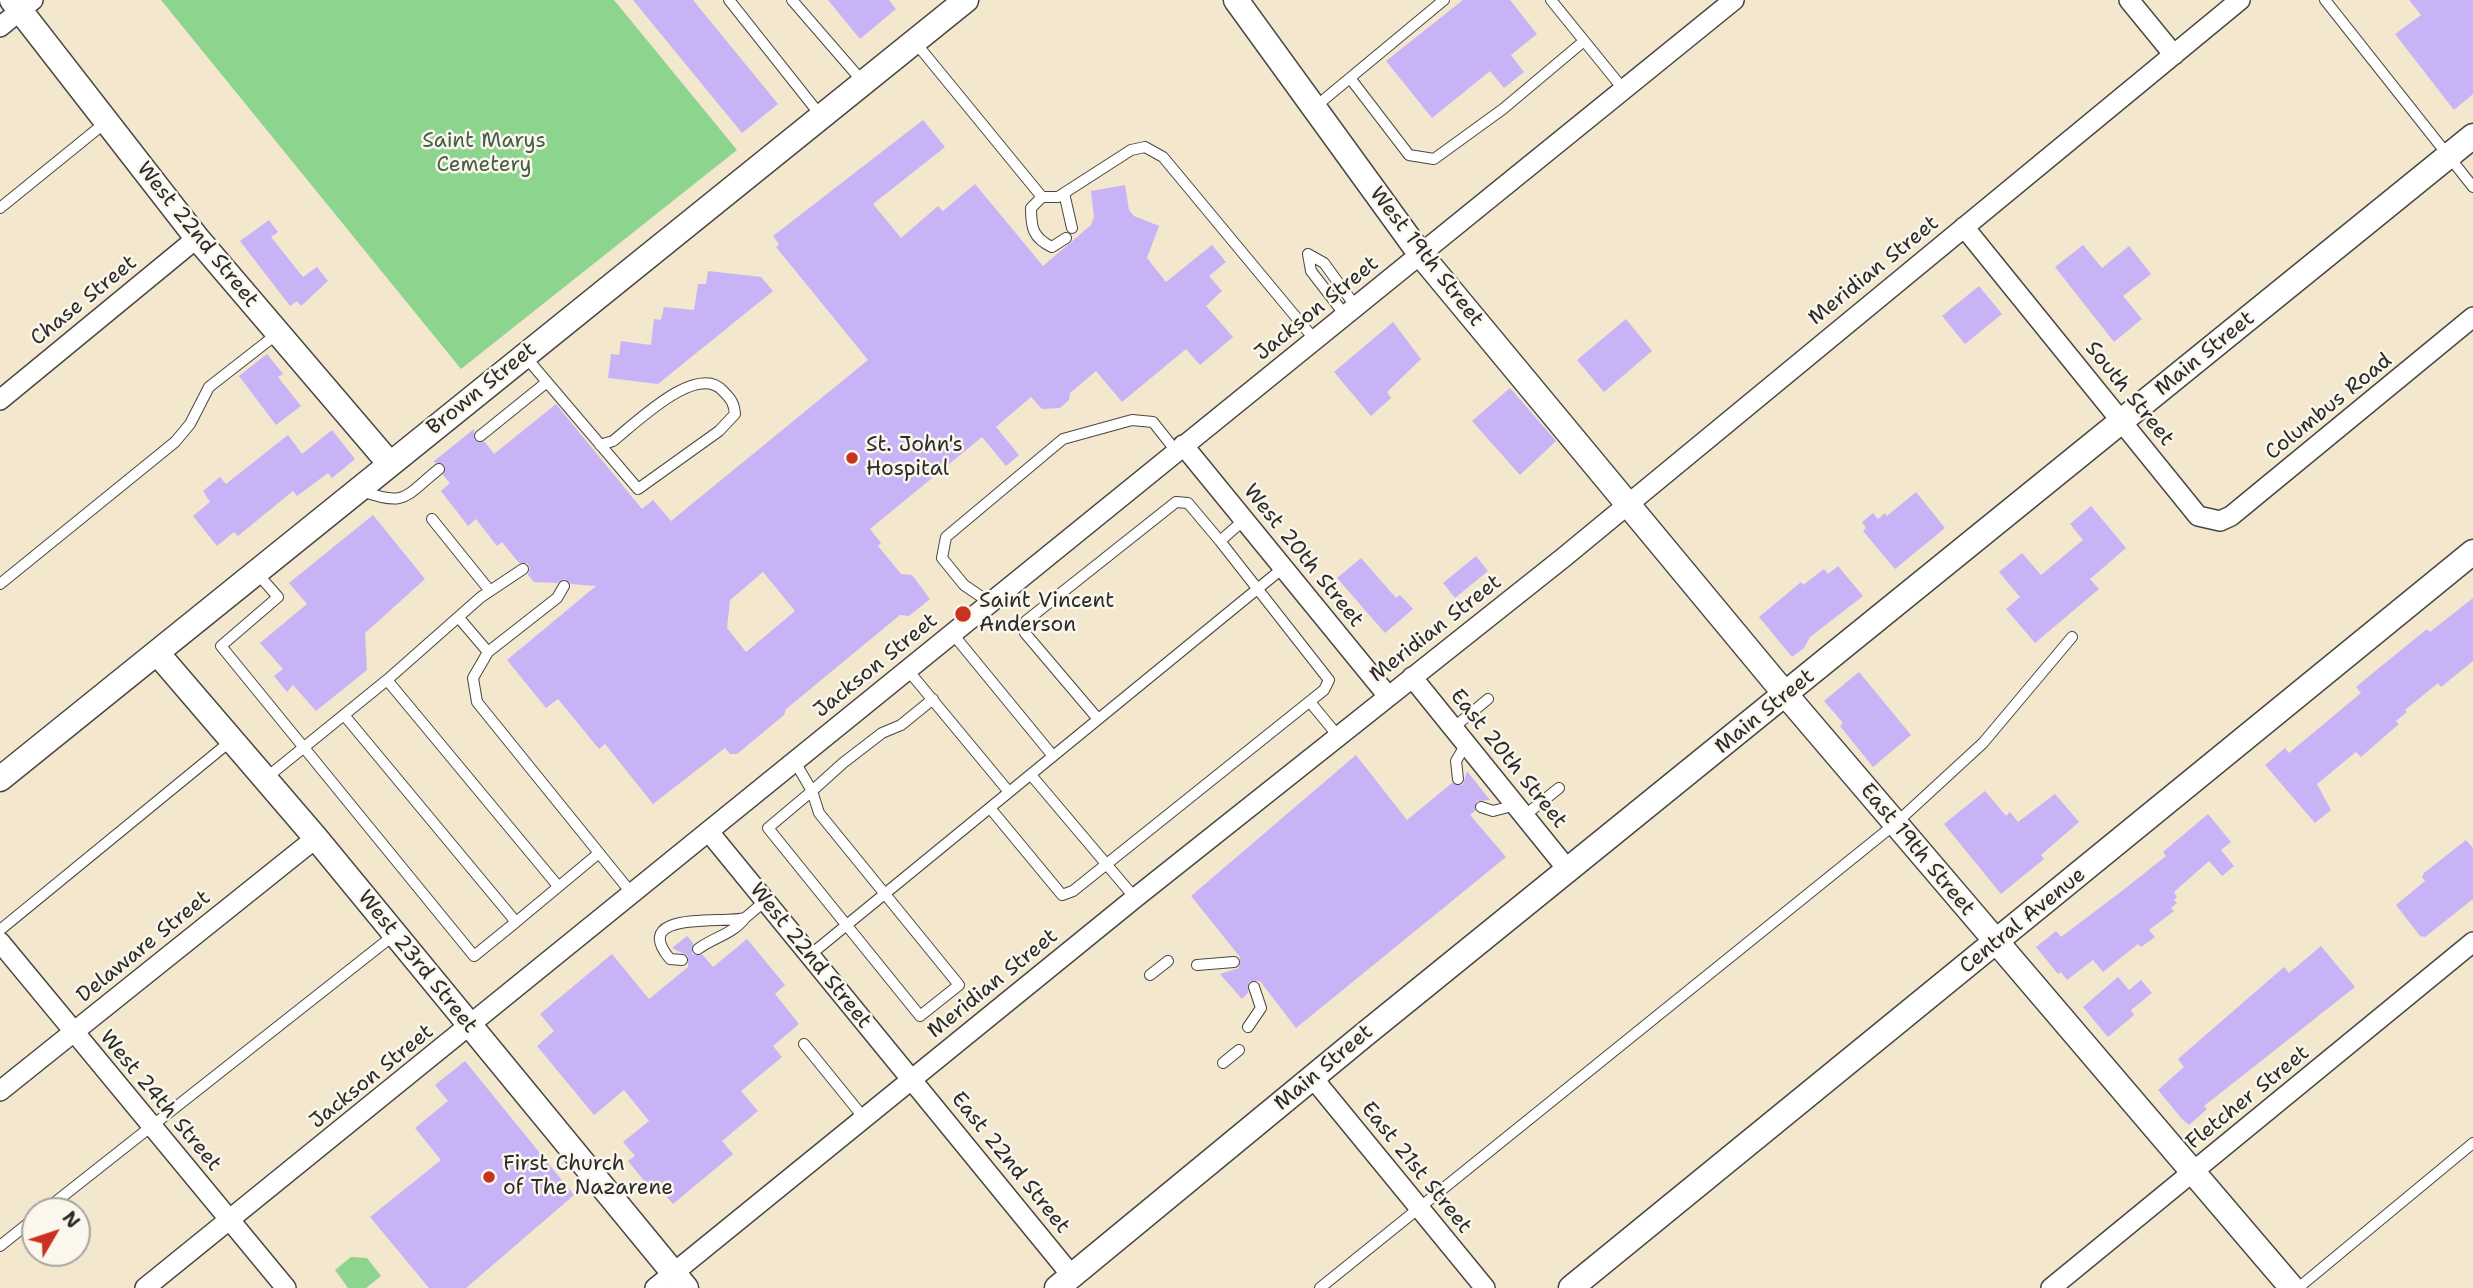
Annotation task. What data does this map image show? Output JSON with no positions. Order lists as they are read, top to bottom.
{
  "streets": {
    "street": [
      "West 22nd Street",
      "West 19th Street",
      "Meridian Street",
      "Chase Street",
      "Jackson Street",
      "Main Street",
      "Brown Street",
      "South Street",
      "Columbus Road",
      "West 20th Street",
      "East 20th Street",
      "East 19th Street",
      "Central Avenue",
      "Delaware Street",
      "West 23rd Street",
      "Fletcher Street",
      "West 24th Street",
      "East 22nd Street",
      "East 21st Street"
    ]
  },
  "crossings": [
    ["West 22nd Street", "Meridian Street"],
    ["West 22nd Street", "Chase Street"],
    ["West 22nd Street", "Jackson Street"],
    ["West 22nd Street", "Brown Street"],
    ["West 22nd Street", "East 22nd Street"],
    ["West 19th Street", "Meridian Street"],
    ["West 19th Street", "Jackson Street"],
    ["West 19th Street", "East 19th Street"],
    ["Meridian Street", "South Street"],
    ["Meridian Street", "West 20th Street"],
    ["Meridian Street", "East 20th Street"],
    ["Meridian Street", "East 19th Street"],
    ["Meridian Street", "West 23rd Street"],
    ["Meridian Street", "East 22nd Street"],
    ["Jackson Street", "West 20th Street"],
    ["Jackson Street", "West 23rd Street"],
    ["Jackson Street", "West 24th Street"],
    ["Main Street", "South Street"],
    ["Main Street", "East 20th Street"],
    ["Main Street", "East 19th Street"],
    ["Main Street", "East 22nd Street"],
    ["Main Street", "East 21st Street"],
    ["Brown Street", "West 23rd Street"],
    ["South Street", "Columbus Road"],
    ["East 19th Street", "Central Avenue"],
    ["East 19th Street", "Fletcher Street"],
    ["Delaware Street", "West 23rd Street"],
    ["Delaware Street", "West 24th Street"]
  ],
  "parks": ["Saint Marys Cemetery"],
  "places": ["St. John's Hospital", "Saint Vincent Anderson", "First Church of The Nazarene"],
  "north": "top right"
}
